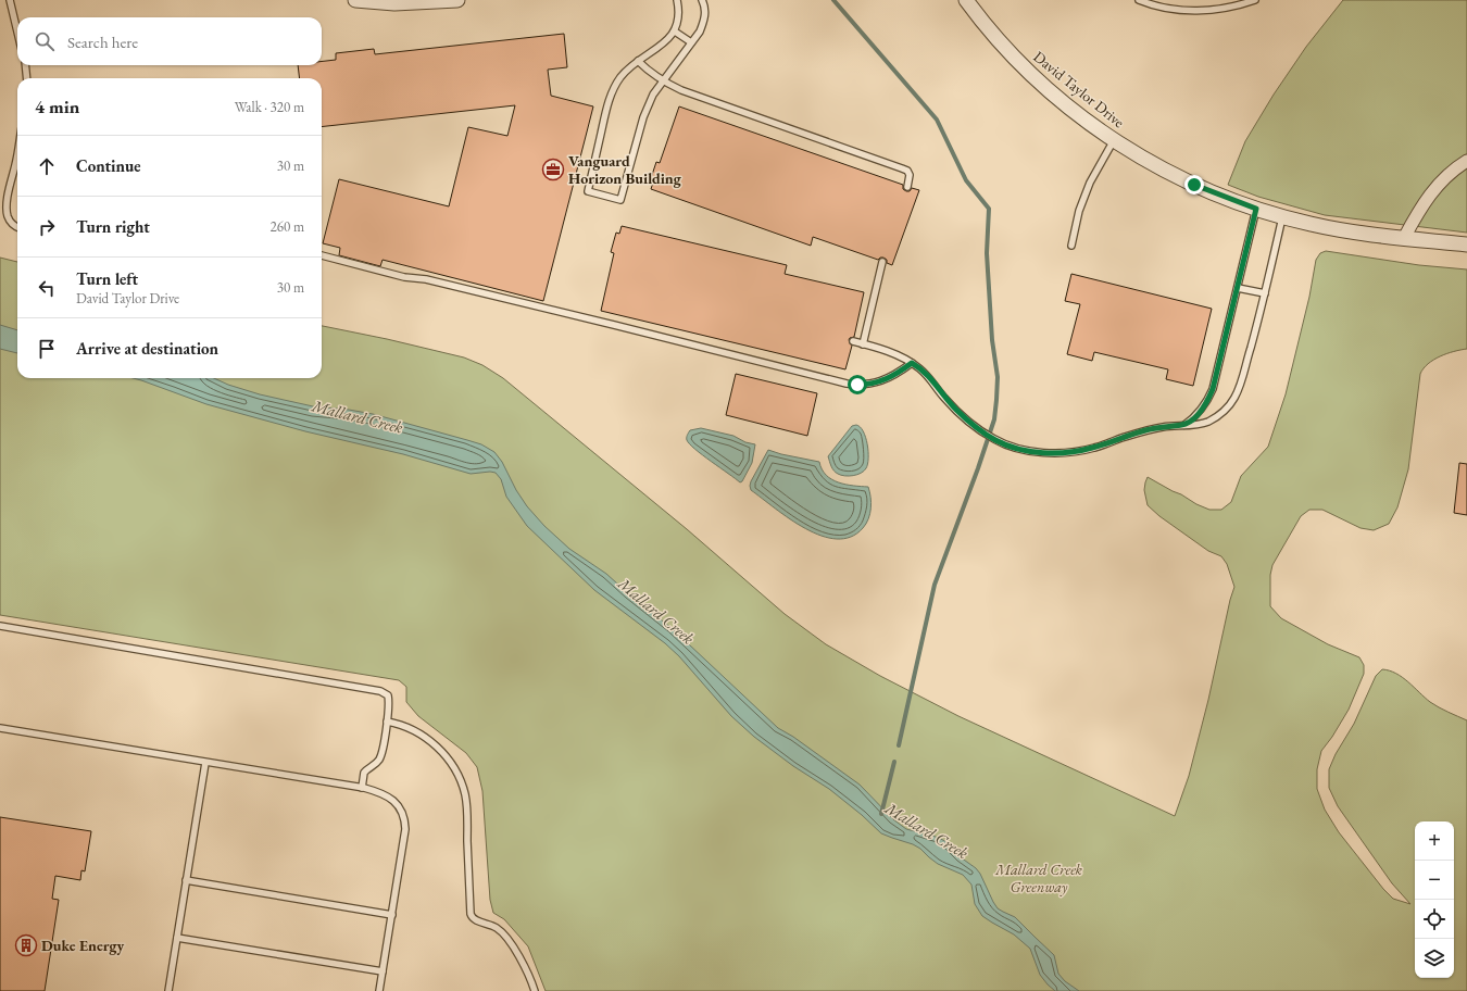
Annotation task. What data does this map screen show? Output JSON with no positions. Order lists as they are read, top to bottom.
{
  "streets": {
    "street": ["David Taylor Drive"]
  },
  "water": ["Mallard Creek"],
  "parks": ["Mallard Creek Greenway"],
  "places": {
    "office": ["Vanguard Horizon Building"],
    "building": ["Duke Energy"]
  },
  "page": {
    "search": "Search here",
    "heading": ["4 min", "Walk · 320 m"],
    "list": [
      ["Continue", "30 m"],
      ["Turn right", "260 m"],
      ["Turn left", "David Taylor Drive", "30 m"],
      "Arrive at destination"
    ],
    "map_buttons": ["+", "−"]
  }
}
